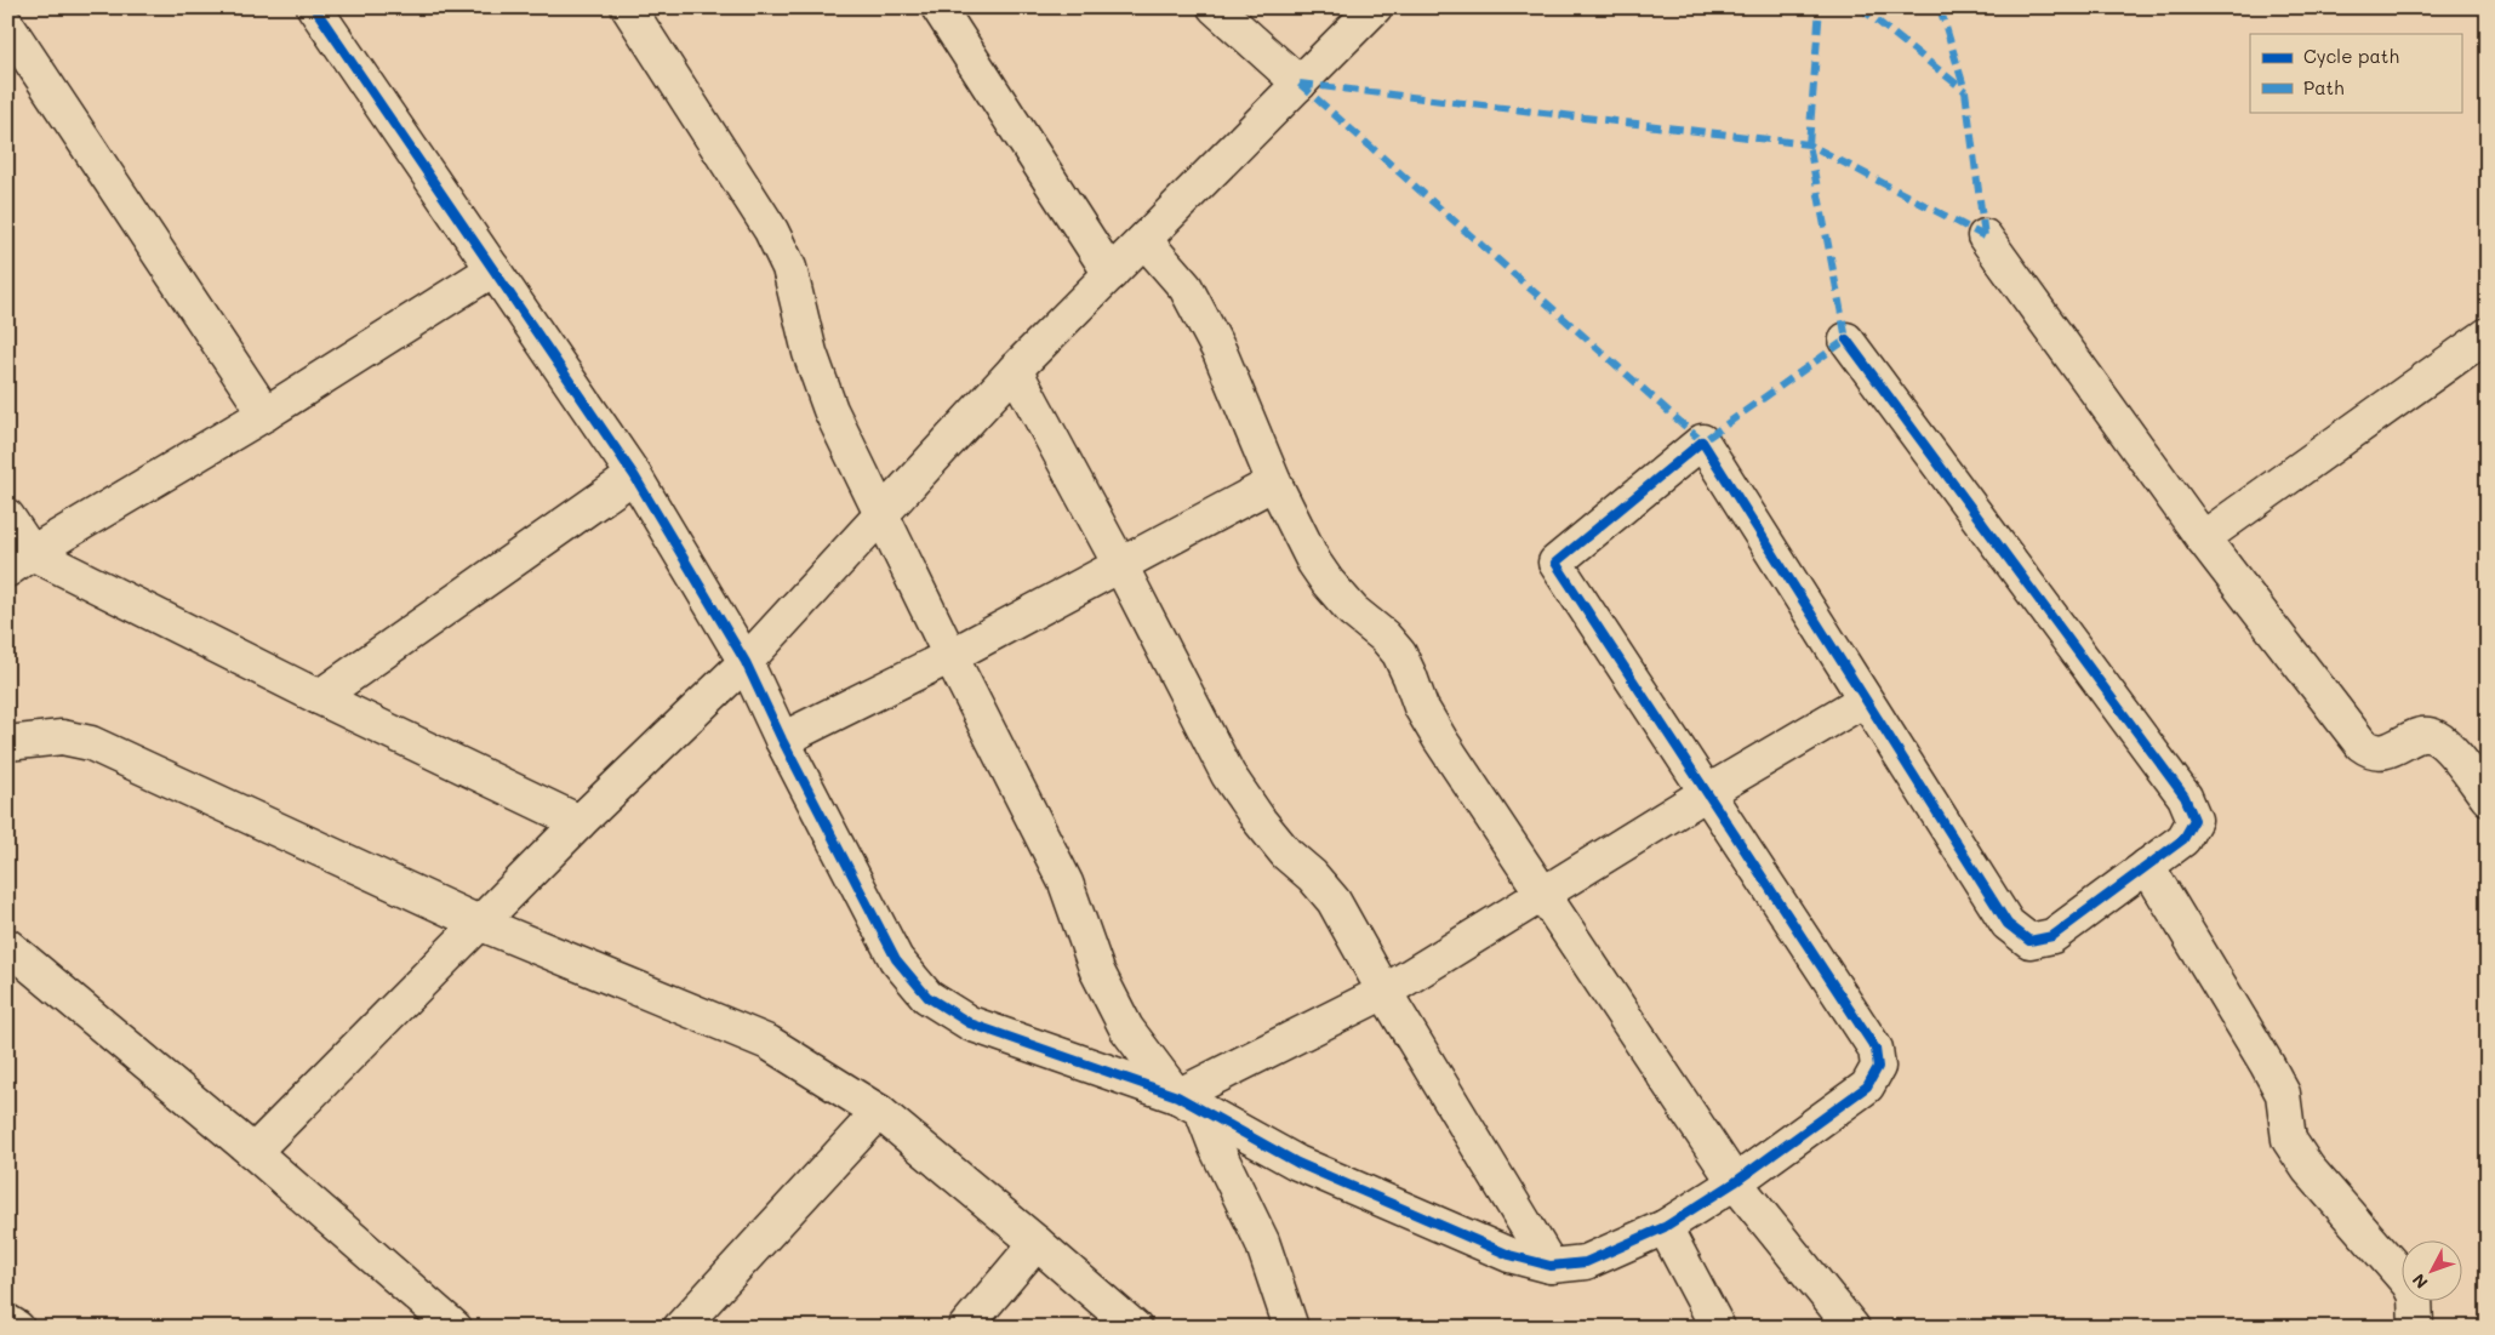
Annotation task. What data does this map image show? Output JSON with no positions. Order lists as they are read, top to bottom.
{
  "legend": ["Cycle path", "Path"],
  "north": "bottom left"
}
